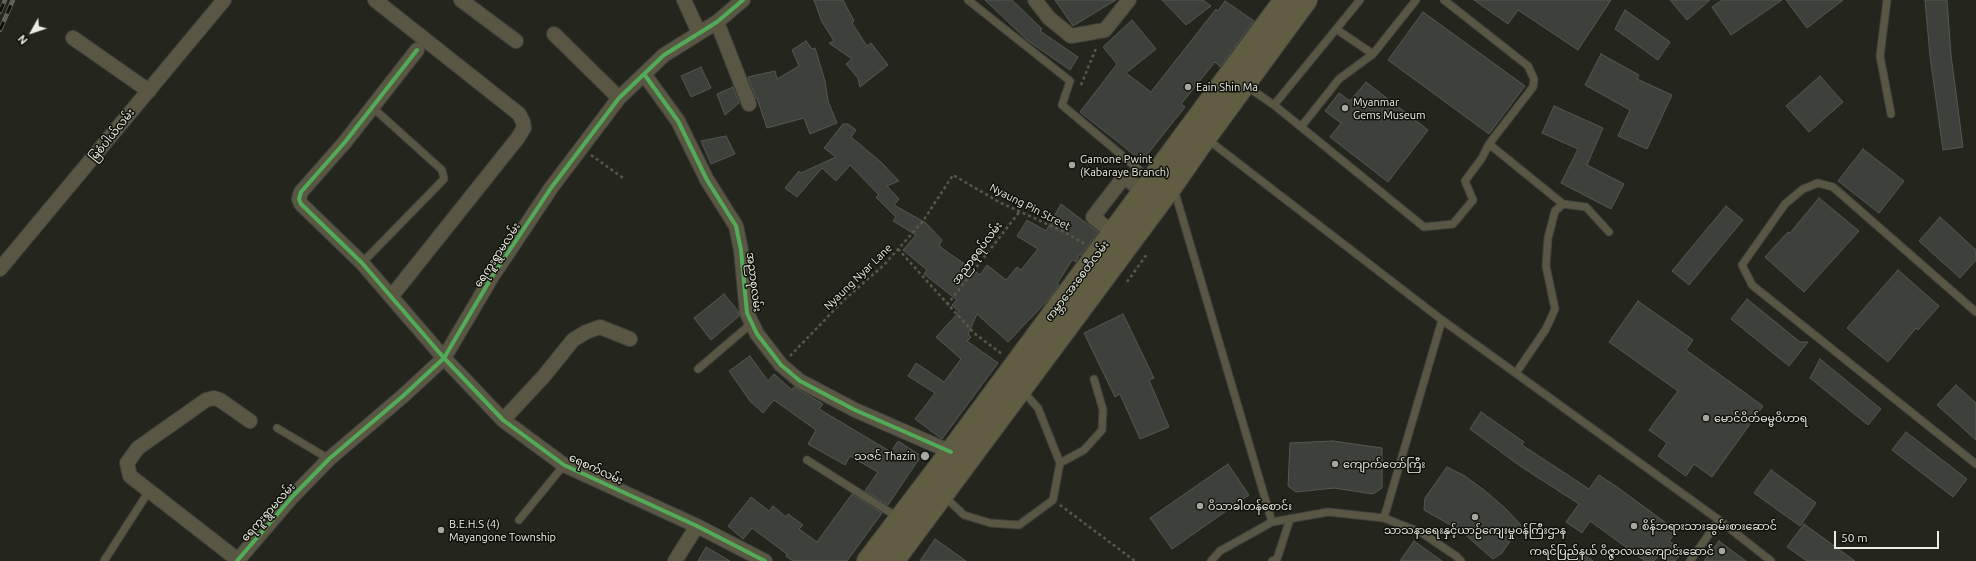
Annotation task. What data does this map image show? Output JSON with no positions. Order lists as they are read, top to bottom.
{
  "streets": {
    "main road": ["ကမ္ဘာအေးစေတီလမ်း"],
    "street": [
      "မြစံပါယ်လမ်း",
      "ရေကူးရွာမလမ်း",
      "အညာစုလမ်း",
      "ရေစက်လမ်း"
    ],
    "path": ["Nyaung Pin Street", "အညာစုရပ်လမ်း", "Nyaung Nyar Lane"]
  },
  "crossings": [
    ["Nyaung Pin Street", "အညာစုရပ်လမ်း"],
    ["Nyaung Pin Street", "Nyaung Nyar Lane"],
    ["Nyaung Pin Street", "ကမ္ဘာအေးစေတီလမ်း"],
    ["ရေကူးရွာမလမ်း", "အညာစုလမ်း"],
    ["ရေကူးရွာမလမ်း", "ရေစက်လမ်း"],
    ["Nyaung Nyar Lane", "အညာစုလမ်း"],
    ["ကမ္ဘာအေးစေတီလမ်း", "အညာစုလမ်း"]
  ],
  "places": [
    "Eain Shin Ma",
    "Myanmar Gems Museum",
    "Gamone Pwint (Kabaraye Branch)",
    "မောင်ဝိတ်ဓမ္မဝိဟာရ",
    "သဇင် Thazin",
    "ကျောက်တော်ကြီး",
    "ဝိသာခါတန်စောင်း",
    "သာသနာရေးနှင့်ယာဉ်ကျေးမှုဝန်ကြီးဌာန",
    "စိန်ဘရားသားဆွမ်းစားဆောင်",
    "B.E.H.S (4) Mayangone Township",
    "ကရင်ပြည်နယ် ဝိဇ္ဇာလယကျောင်းဆောင်"
  ],
  "scale_bar": "50 m",
  "north": "bottom left"
}
